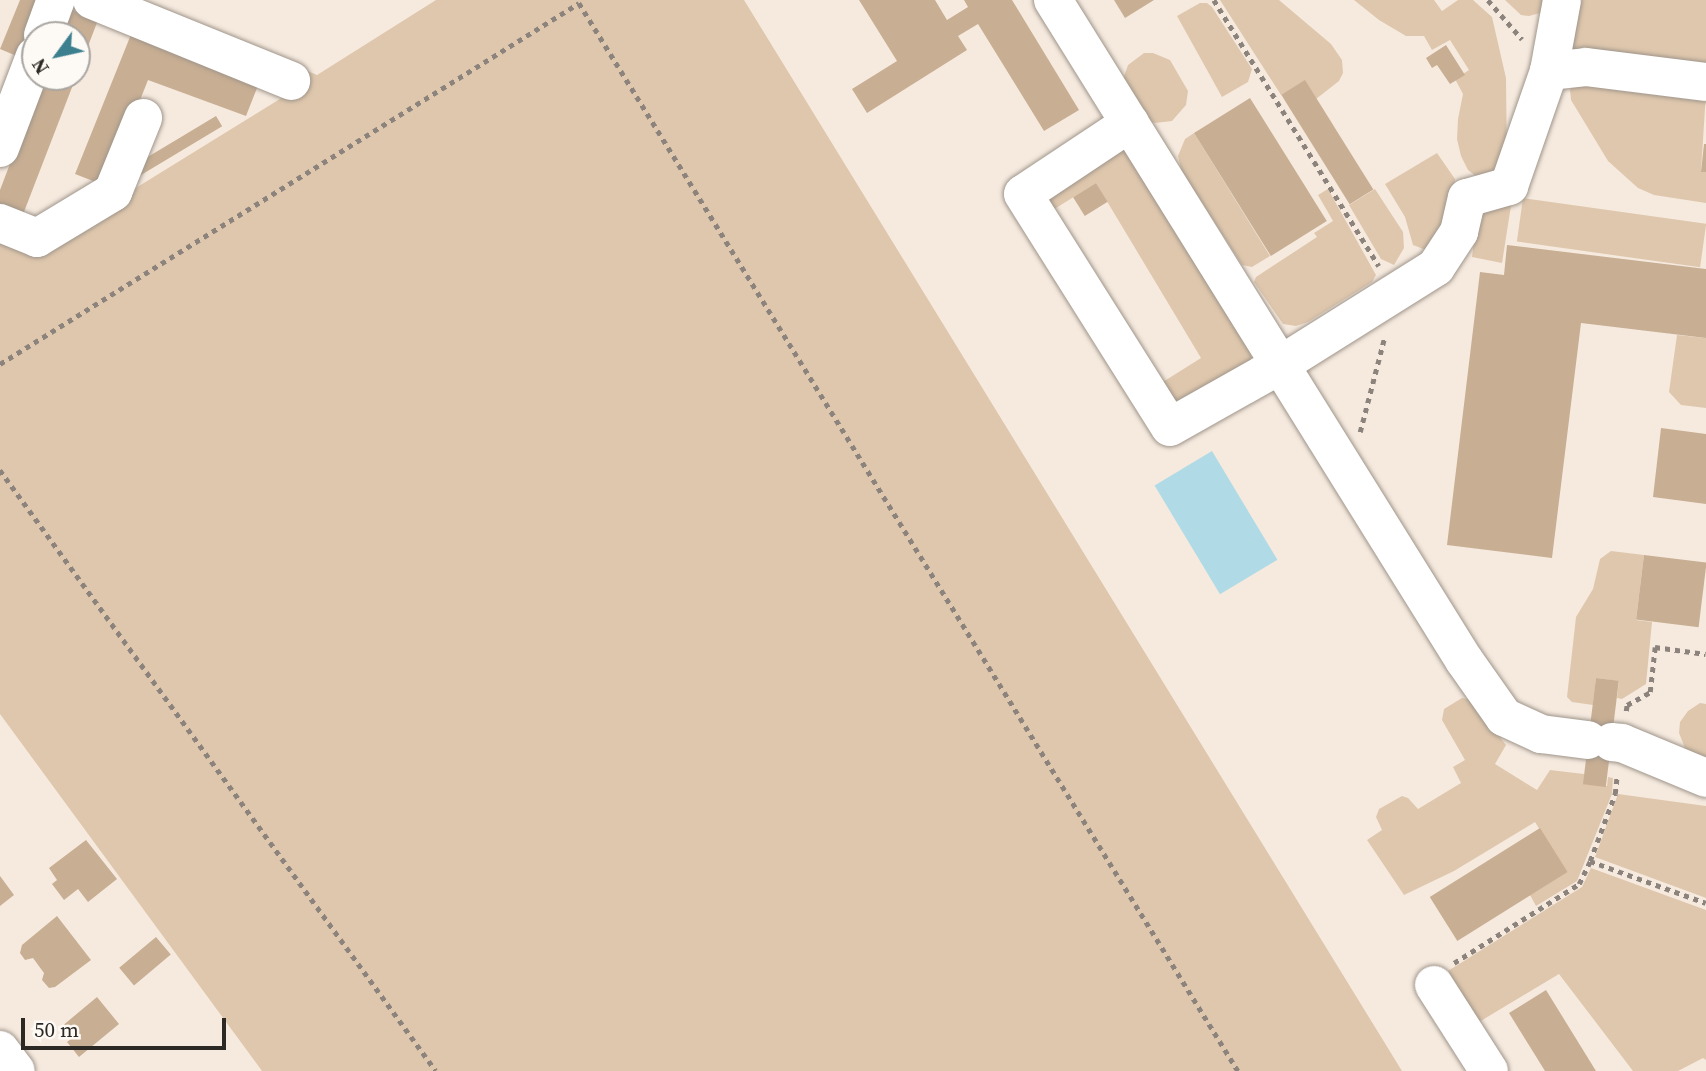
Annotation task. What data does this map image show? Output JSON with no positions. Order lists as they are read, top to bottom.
{
  "scale_bar": "50 m",
  "north": "bottom left"
}
